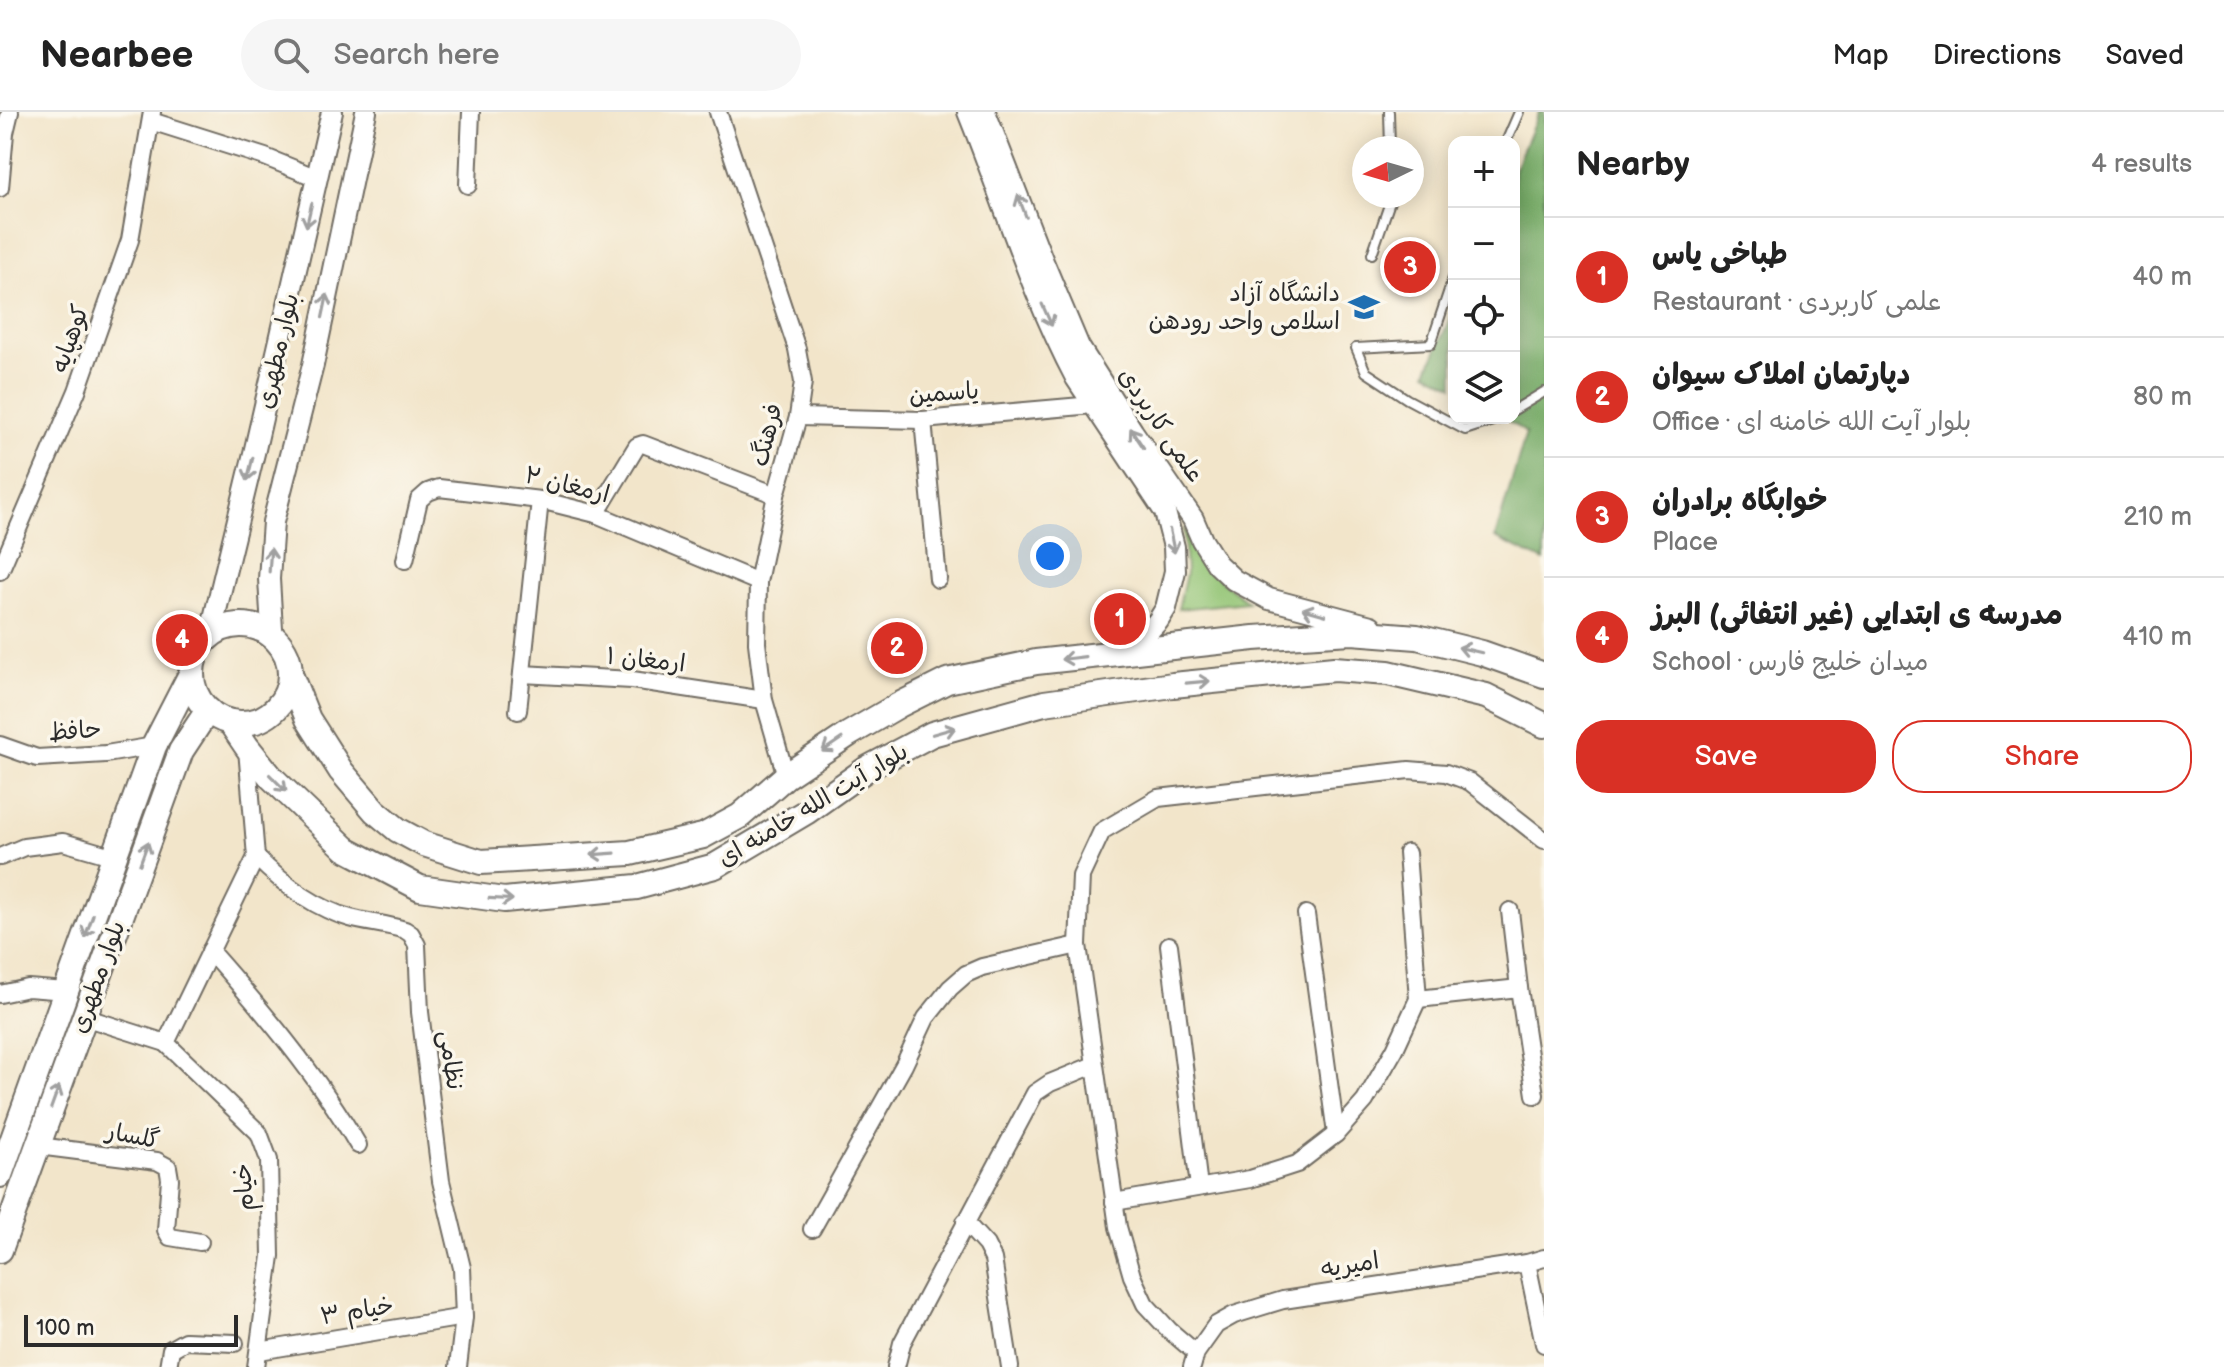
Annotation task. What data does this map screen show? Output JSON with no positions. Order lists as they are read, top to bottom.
{
  "streets": {
    "main road": ["بلوار مطهری", "بلوار آیت الله خامنه ای"],
    "street": [
      "کوهپایه",
      "یاسمین",
      "علمی کاربردی",
      "فرهنگ",
      "ارمغان ۲",
      "ارمغان ۱",
      "حافظ",
      "نظامی",
      "گلسار",
      "خیام",
      "امیریه",
      "خیام ۳"
    ]
  },
  "crossings": [
    ["بلوار مطهری", "حافظ"],
    ["بلوار مطهری", "بلوار آیت الله خامنه ای"],
    ["بلوار مطهری", "گلسار"],
    ["بلوار مطهری", "خیام"],
    ["یاسمین", "علمی کاربردی"],
    ["یاسمین", "فرهنگ"],
    ["علمی کاربردی", "بلوار آیت الله خامنه ای"],
    ["فرهنگ", "ارمغان ۲"],
    ["فرهنگ", "ارمغان ۱"],
    ["فرهنگ", "بلوار آیت الله خامنه ای"],
    ["نظامی", "خیام ۳"],
    ["خیام", "خیام ۳"]
  ],
  "places": {
    "school or university": ["دانشگاه آزاد اسلامی واحد رودهن"]
  },
  "scale_bar": "100 m",
  "north": "left",
  "page": {
    "header": "Nearbee",
    "search": "Search here",
    "nav": ["Map", "Directions", "Saved"],
    "heading": ["Nearby", "4 results"],
    "map_buttons": ["+", "−"],
    "list": [
      {
        "mark": "1",
        "name": "طباخی یاس",
        "note": "Restaurant · علمی کاربردی",
        "value": "40 m"
      },
      {
        "mark": "2",
        "name": "دپارتمان املاک سیوان",
        "note": "Office · بلوار آیت الله خامنه ای",
        "value": "80 m"
      },
      {
        "mark": "3",
        "name": "خوابگاه برادران",
        "note": "Place",
        "value": "210 m"
      },
      {
        "mark": "4",
        "name": "مدرسه ی ابتدایی (غیر انتفائی) البرز",
        "note": "School · میدان خلیج فارس",
        "value": "410 m"
      }
    ],
    "pins": [
      "3",
      "1",
      "4",
      "2"
    ],
    "buttons": ["Save", "Share"],
    "scale": "100 m"
  }
}
